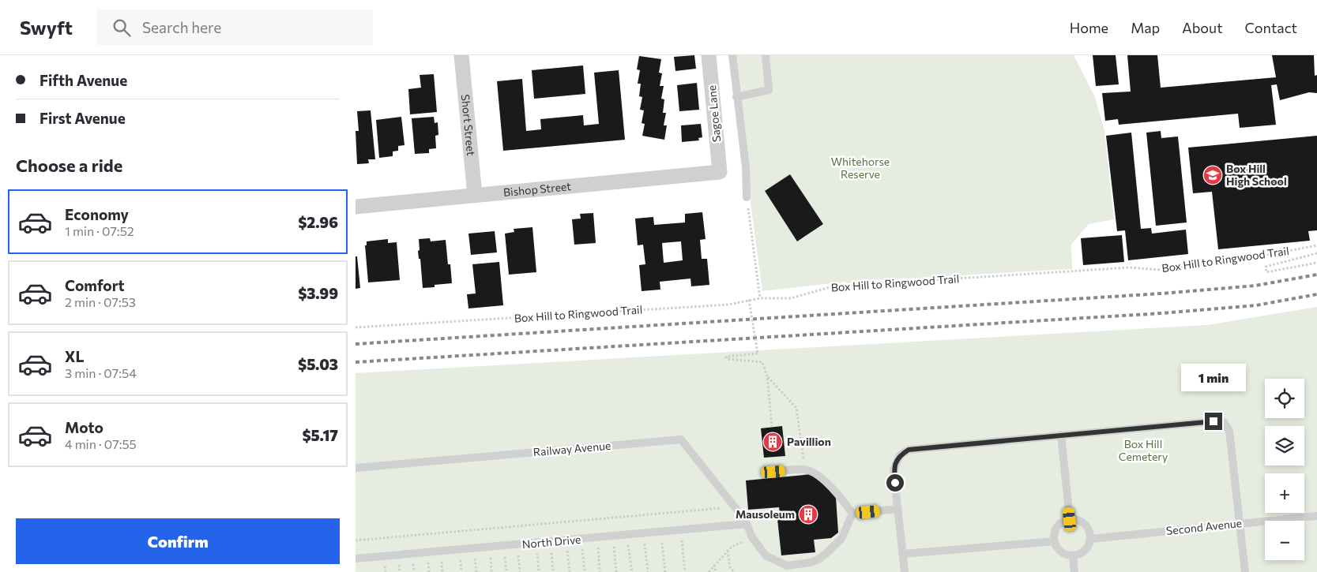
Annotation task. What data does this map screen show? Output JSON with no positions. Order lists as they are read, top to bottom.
{
  "streets": {
    "street": ["Sagoe Lane", "Short Street", "Bishop Street"],
    "lane": ["Railway Avenue", "Second Avenue", "North Drive"],
    "path": ["Box Hill to Ringwood Trail"]
  },
  "crossings": [
    ["Sagoe Lane", "Bishop Street"],
    ["Short Street", "Bishop Street"],
    ["Railway Avenue", "North Drive"]
  ],
  "parks": ["Whitehorse Reserve", "Box Hill Cemetery"],
  "places": {
    "school or university": ["Box Hill High School"],
    "building": ["Pavillion", "Mausoleum"]
  },
  "page": {
    "header": "Swyft",
    "search": "Search here",
    "nav": [
      "Home",
      "Map",
      "About",
      "Contact"
    ],
    "banner": ["Fifth Avenue", "First Avenue"],
    "heading": "Choose a ride",
    "list": [
      {
        "name": "Economy",
        "note": "1 min · 07:52",
        "value": "$2.96"
      },
      {
        "name": "Comfort",
        "note": "2 min · 07:53",
        "value": "$3.99"
      },
      {
        "name": "XL",
        "note": "3 min · 07:54",
        "value": "$5.03"
      },
      {
        "name": "Moto",
        "note": "4 min · 07:55",
        "value": "$5.17"
      }
    ],
    "bubble": "1 min",
    "map_buttons": ["+", "−"],
    "buttons": "Confirm"
  }
}
